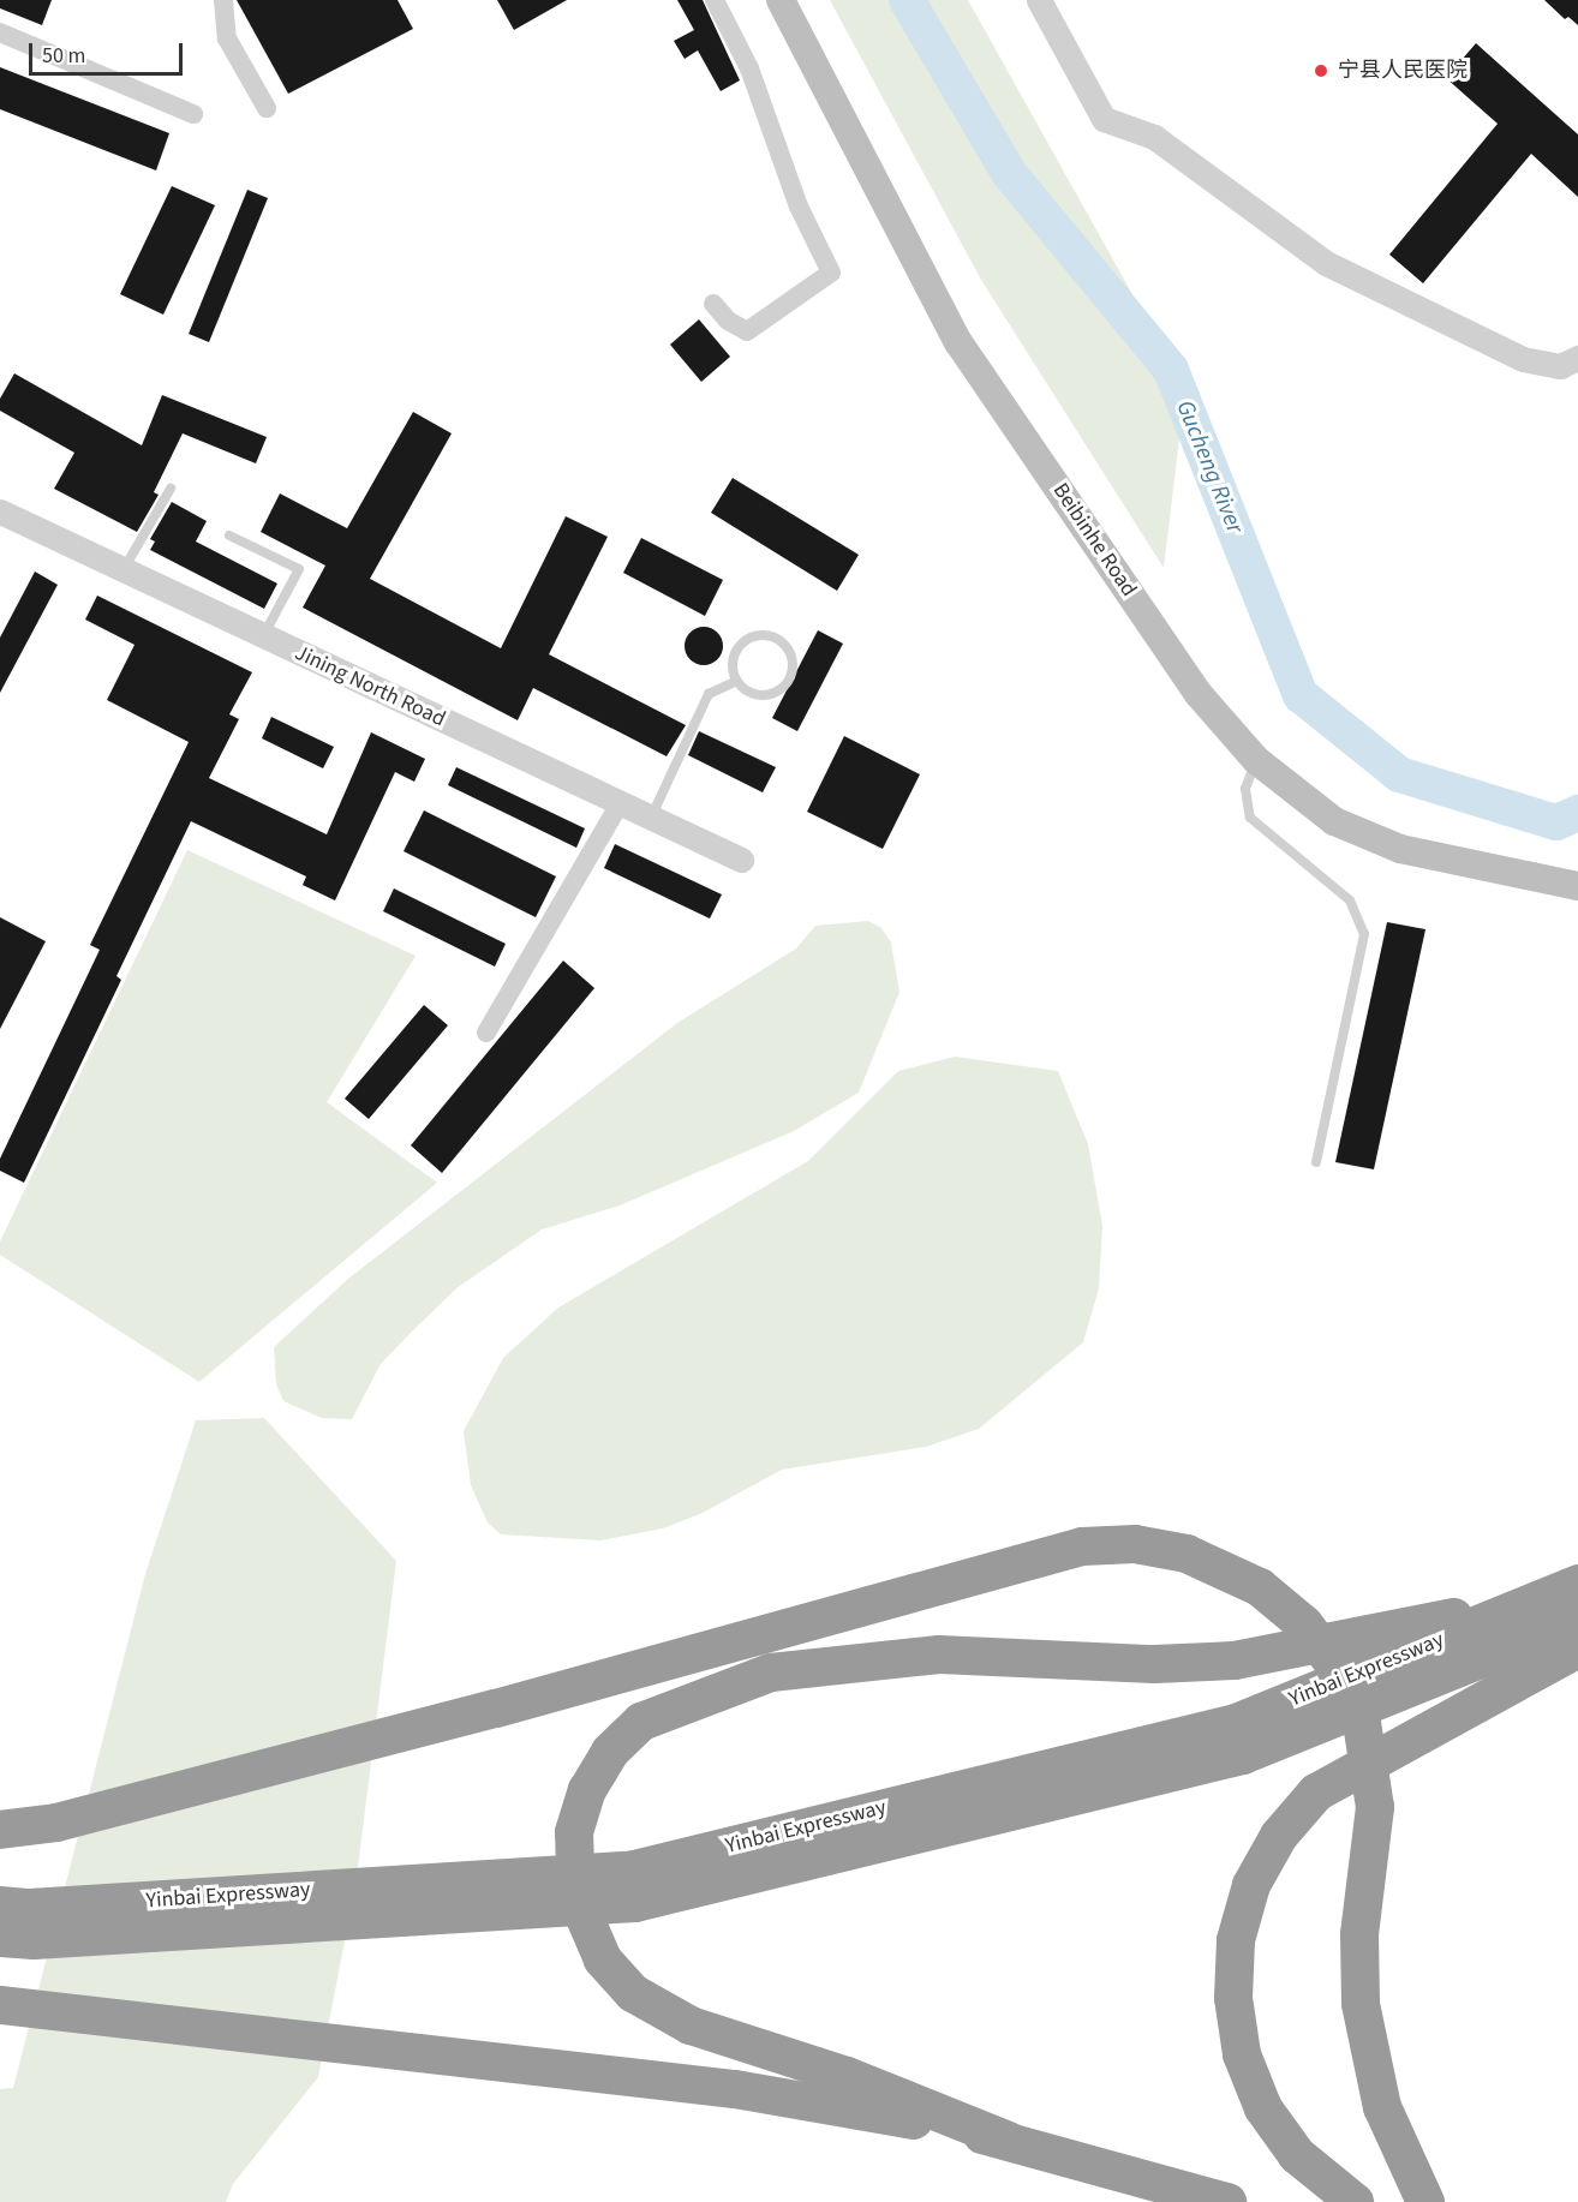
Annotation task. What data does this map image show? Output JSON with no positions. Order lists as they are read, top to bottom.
{
  "streets": {
    "highway": ["Yinbai Expressway"],
    "main road": ["Beibinhe Road"],
    "street": ["Jining North Road"]
  },
  "water": ["Gucheng River"],
  "places": ["宁县人民医院"],
  "scale_bar": "50 m"
}
